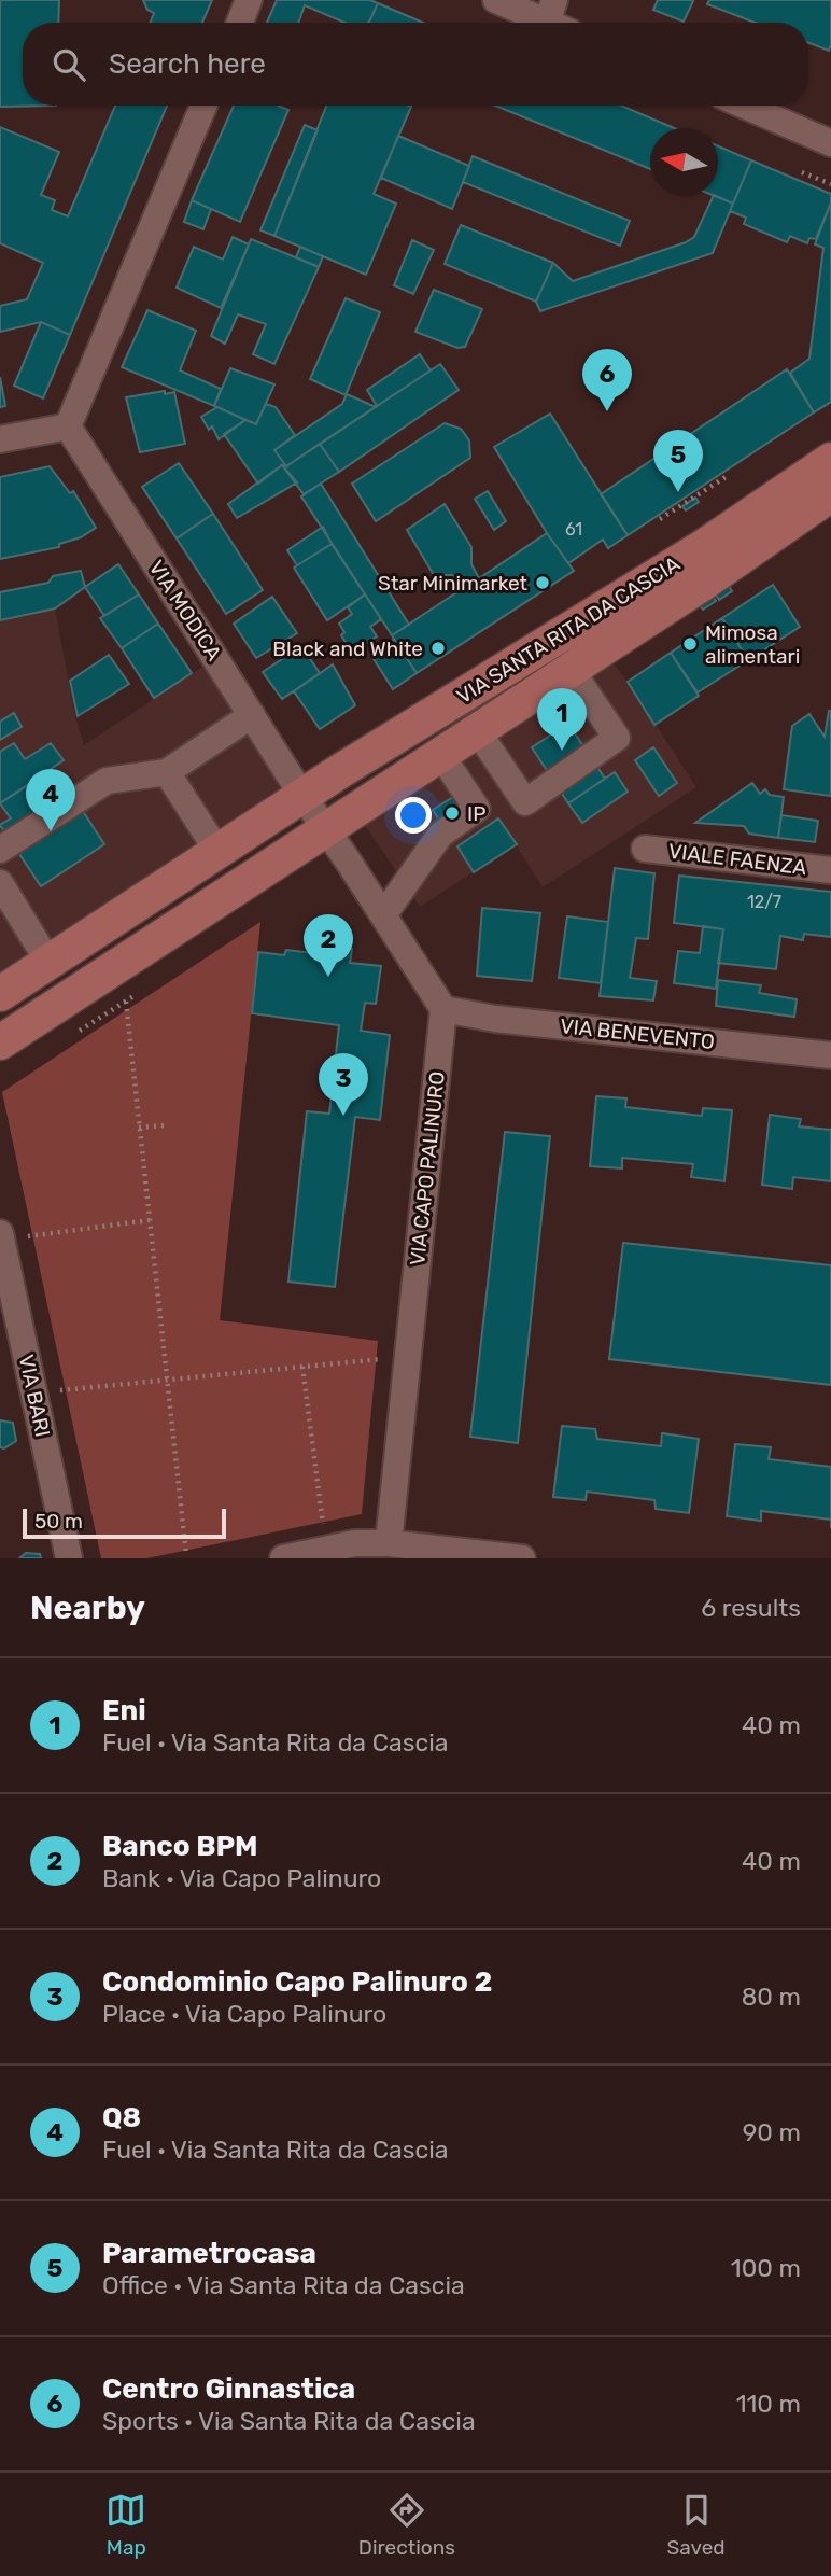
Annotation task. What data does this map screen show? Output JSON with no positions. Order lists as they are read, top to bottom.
{
  "streets": {
    "main road": ["VIA SANTA RITA DA CASCIA"],
    "street": [
      "VIA MODICA",
      "VIALE FAENZA",
      "VIA BENEVENTO",
      "VIA CAPO PALINURO",
      "VIA BARI"
    ]
  },
  "crossings": [
    ["VIA MODICA", "VIA SANTA RITA DA CASCIA"],
    ["VIA BENEVENTO", "VIA CAPO PALINURO"]
  ],
  "places": [
    "Star Minimarket",
    "Mimosa alimentari",
    "Black and White",
    "IP"
  ],
  "house_numbers": ["61", "12/7"],
  "scale_bar": "50 m",
  "north": "left",
  "page": {
    "search": "Search here",
    "pins": [
      "6",
      "5",
      "1",
      "4",
      "2",
      "3"
    ],
    "scale": "50 m",
    "heading": ["Nearby", "6 results"],
    "list": [
      {
        "mark": "1",
        "name": "Eni",
        "note": "Fuel · Via Santa Rita da Cascia",
        "value": "40 m"
      },
      {
        "mark": "2",
        "name": "Banco BPM",
        "note": "Bank · Via Capo Palinuro",
        "value": "40 m"
      },
      {
        "mark": "3",
        "name": "Condominio Capo Palinuro 2",
        "note": "Place · Via Capo Palinuro",
        "value": "80 m"
      },
      {
        "mark": "4",
        "name": "Q8",
        "note": "Fuel · Via Santa Rita da Cascia",
        "value": "90 m"
      },
      {
        "mark": "5",
        "name": "Parametrocasa",
        "note": "Office · Via Santa Rita da Cascia",
        "value": "100 m"
      },
      {
        "mark": "6",
        "name": "Centro Ginnastica",
        "note": "Sports · Via Santa Rita da Cascia",
        "value": "110 m"
      }
    ],
    "nav": ["Map", "Directions", "Saved"]
  }
}
